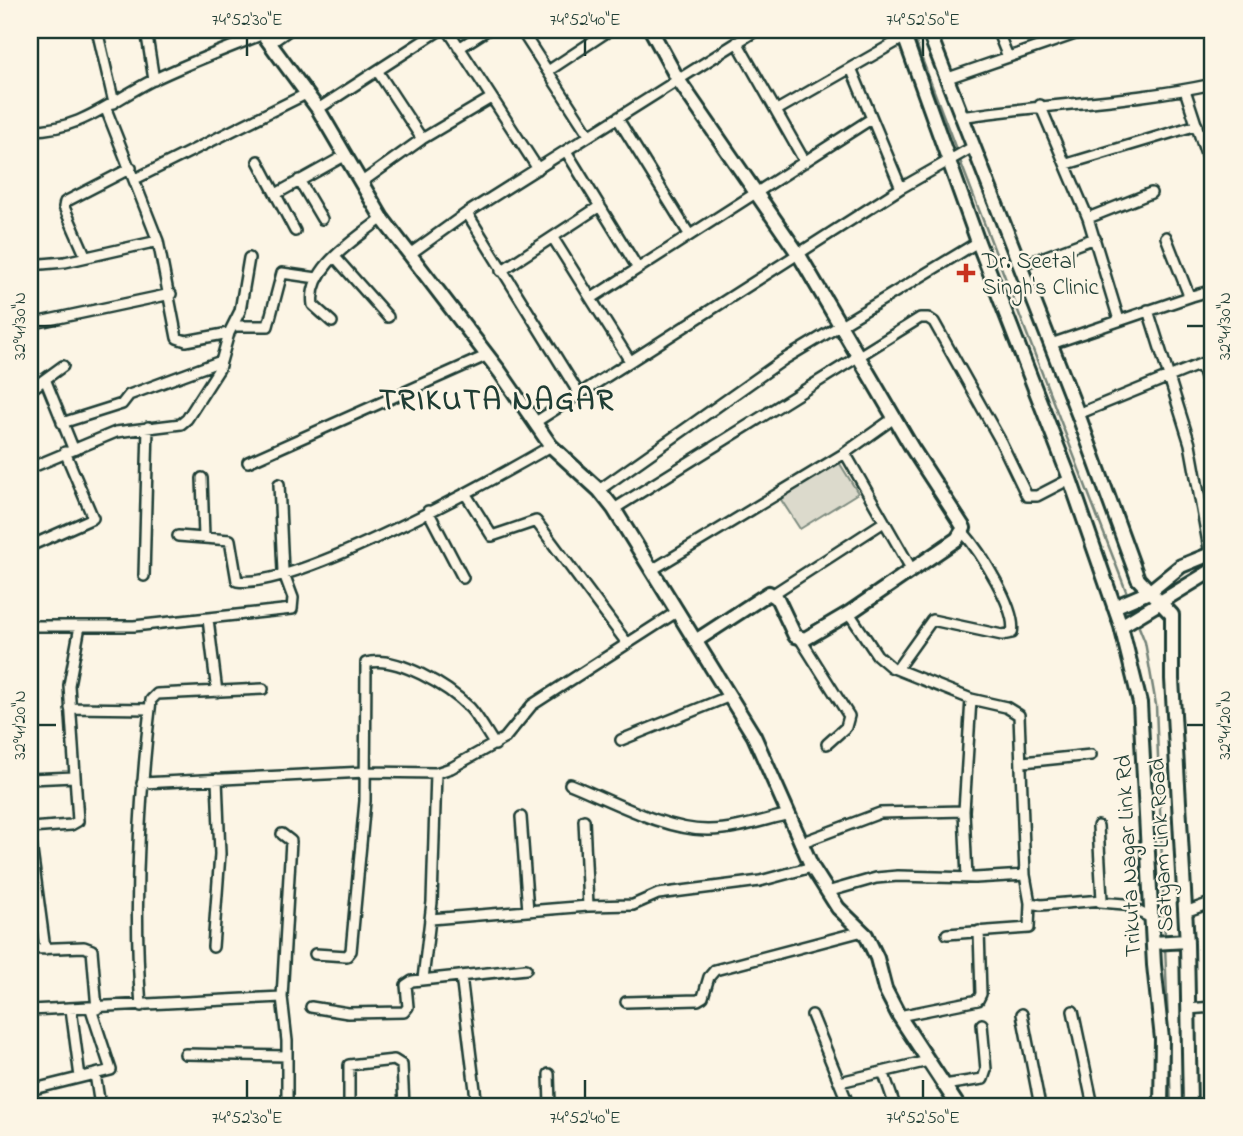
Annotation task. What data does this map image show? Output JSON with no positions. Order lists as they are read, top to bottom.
{
  "streets": {
    "street": ["Satyam Link Road", "Trikuta Nagar Link Rd"]
  },
  "districts": ["TRIKUTA NAGAR"],
  "places": {
    "health": ["Dr. Seetal Singh's Clinic"]
  },
  "coordinates": [
    "74°52'30\"E",
    "74°52'40\"E",
    "74°52'50\"E",
    "32°41'30\"N",
    "32°41'20\"N"
  ]
}
